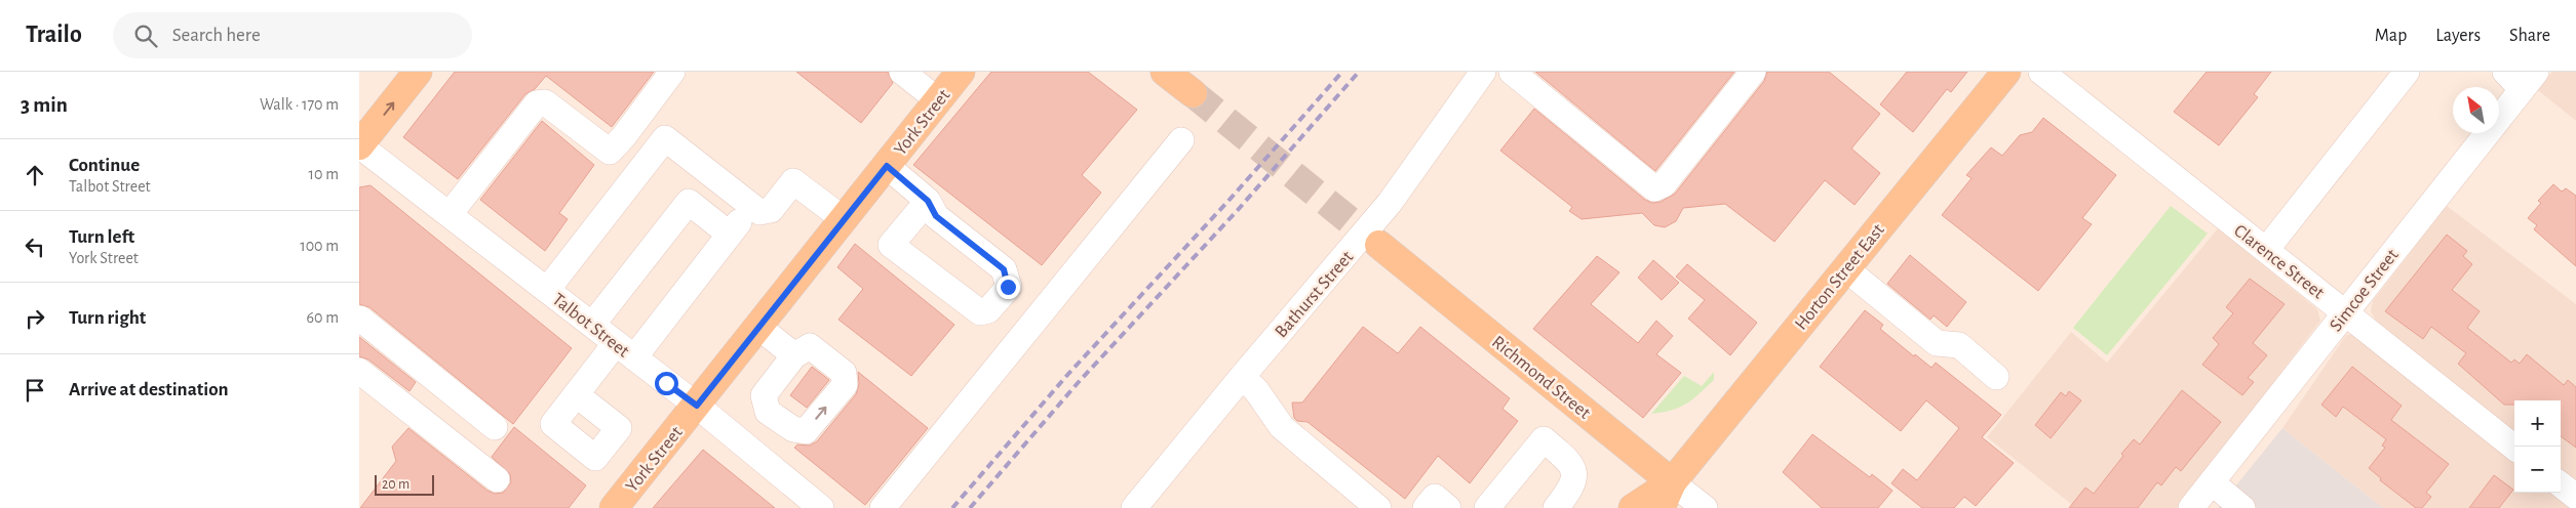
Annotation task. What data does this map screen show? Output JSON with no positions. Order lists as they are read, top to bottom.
{
  "streets": {
    "main road": ["York Street", "Horton Street East", "Richmond Street"],
    "street": [
      "Clarence Street",
      "Simcoe Street",
      "Bathurst Street",
      "Talbot Street"
    ]
  },
  "crossings": [
    ["York Street", "Talbot Street"],
    ["Clarence Street", "Simcoe Street"],
    ["Horton Street East", "Richmond Street"]
  ],
  "scale_bar": "20 m",
  "north": "top left",
  "page": {
    "header": "Trailo",
    "search": "Search here",
    "nav": ["Map", "Layers", "Share"],
    "heading": ["3 min", "Walk · 170 m"],
    "list": [
      ["Continue", "Talbot Street", "10 m"],
      ["Turn left", "York Street", "100 m"],
      ["Turn right", "60 m"],
      "Arrive at destination"
    ],
    "map_buttons": ["+", "−"],
    "scale": "20 m"
  }
}
